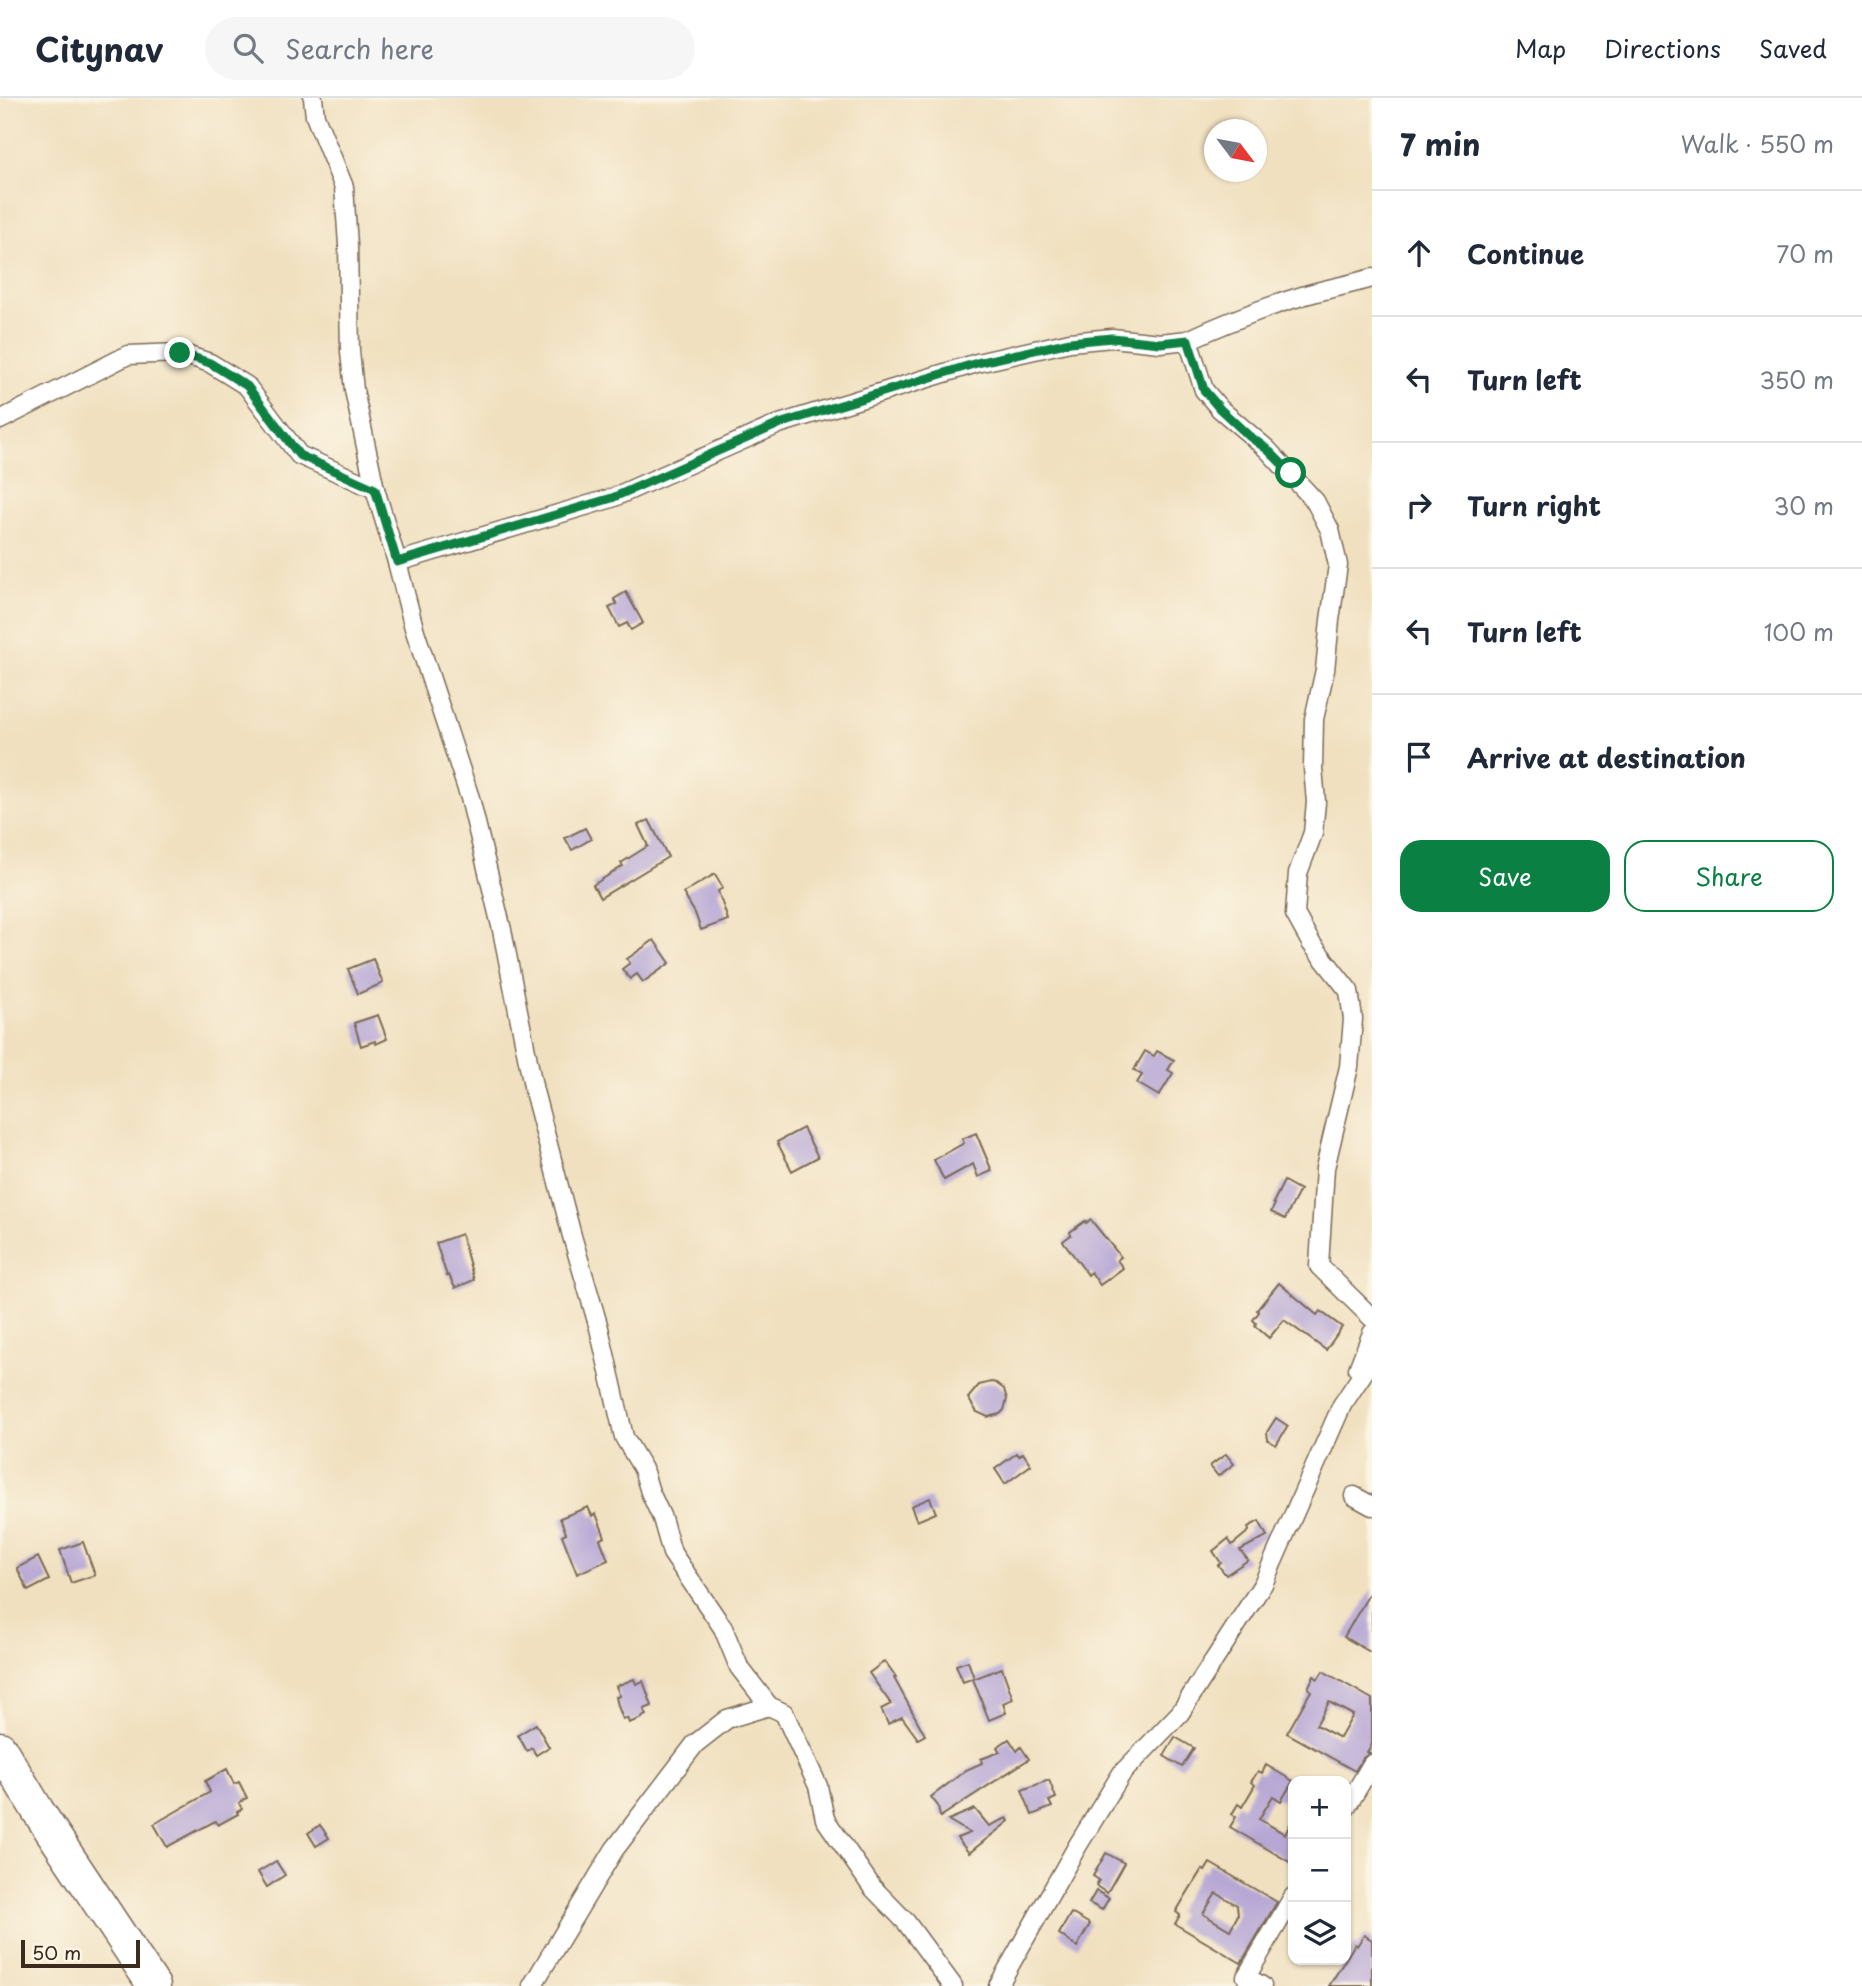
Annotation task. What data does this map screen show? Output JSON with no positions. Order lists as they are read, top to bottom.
{
  "scale_bar": "50 m",
  "north": "bottom right",
  "page": {
    "header": "Citynav",
    "search": "Search here",
    "nav": ["Map", "Directions", "Saved"],
    "heading": ["7 min", "Walk · 550 m"],
    "list": [
      ["Continue", "70 m"],
      ["Turn left", "350 m"],
      ["Turn right", "30 m"],
      ["Turn left", "100 m"],
      "Arrive at destination"
    ],
    "buttons": ["Save", "Share"],
    "map_buttons": ["+", "−"],
    "scale": "50 m"
  }
}
